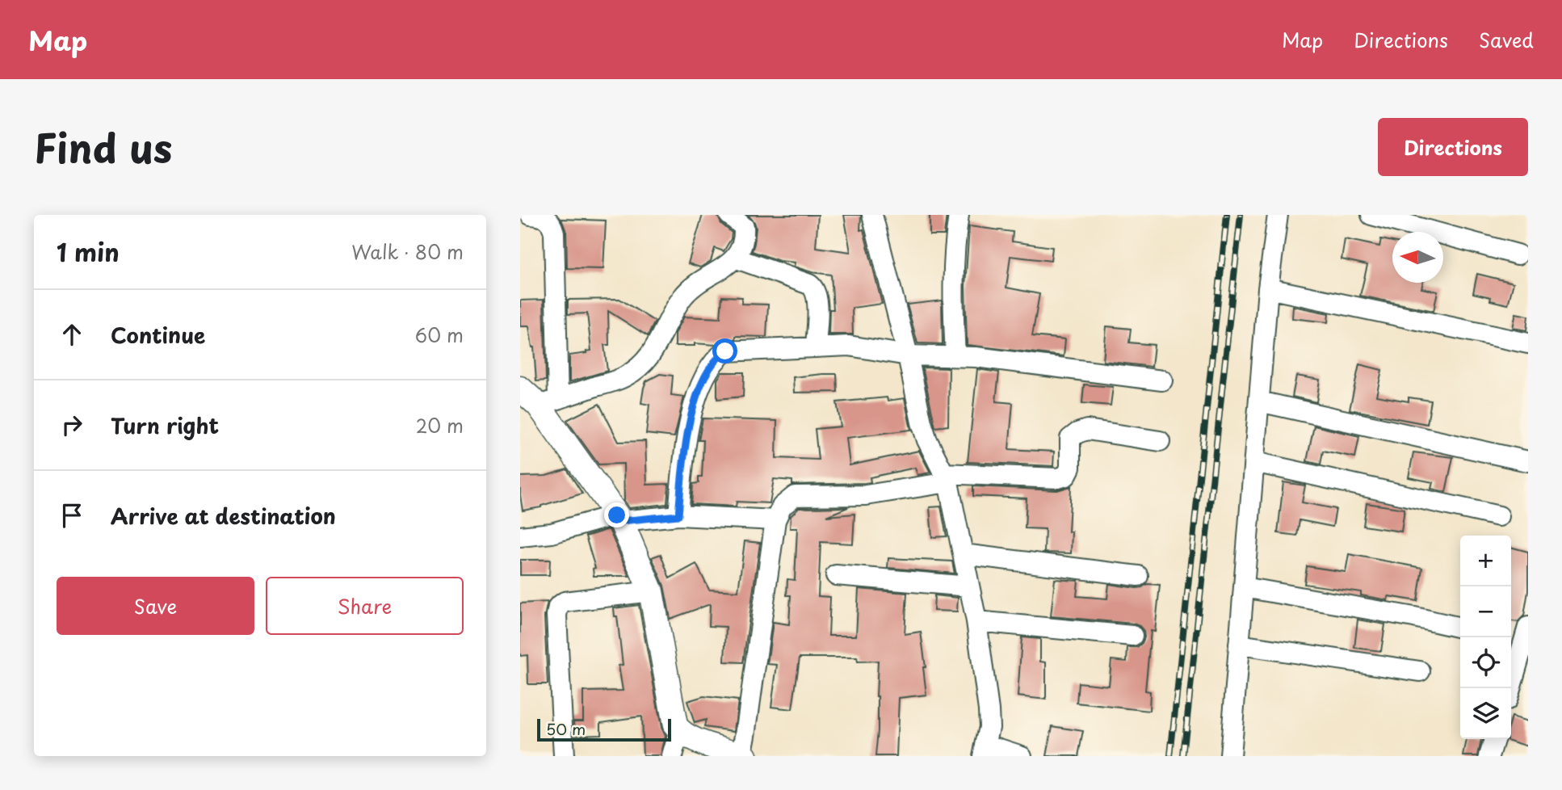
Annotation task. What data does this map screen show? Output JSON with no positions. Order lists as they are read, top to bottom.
{
  "scale_bar": "50 m",
  "north": "left",
  "page": {
    "header": "Map",
    "nav": ["Map", "Directions", "Saved"],
    "title": "Find us",
    "buttons": [
      "Directions",
      ["Save", "Share"]
    ],
    "heading": ["1 min", "Walk · 80 m"],
    "list": [
      ["Continue", "60 m"],
      ["Turn right", "20 m"],
      "Arrive at destination"
    ],
    "map_buttons": ["+", "−"],
    "scale": "50 m"
  }
}
